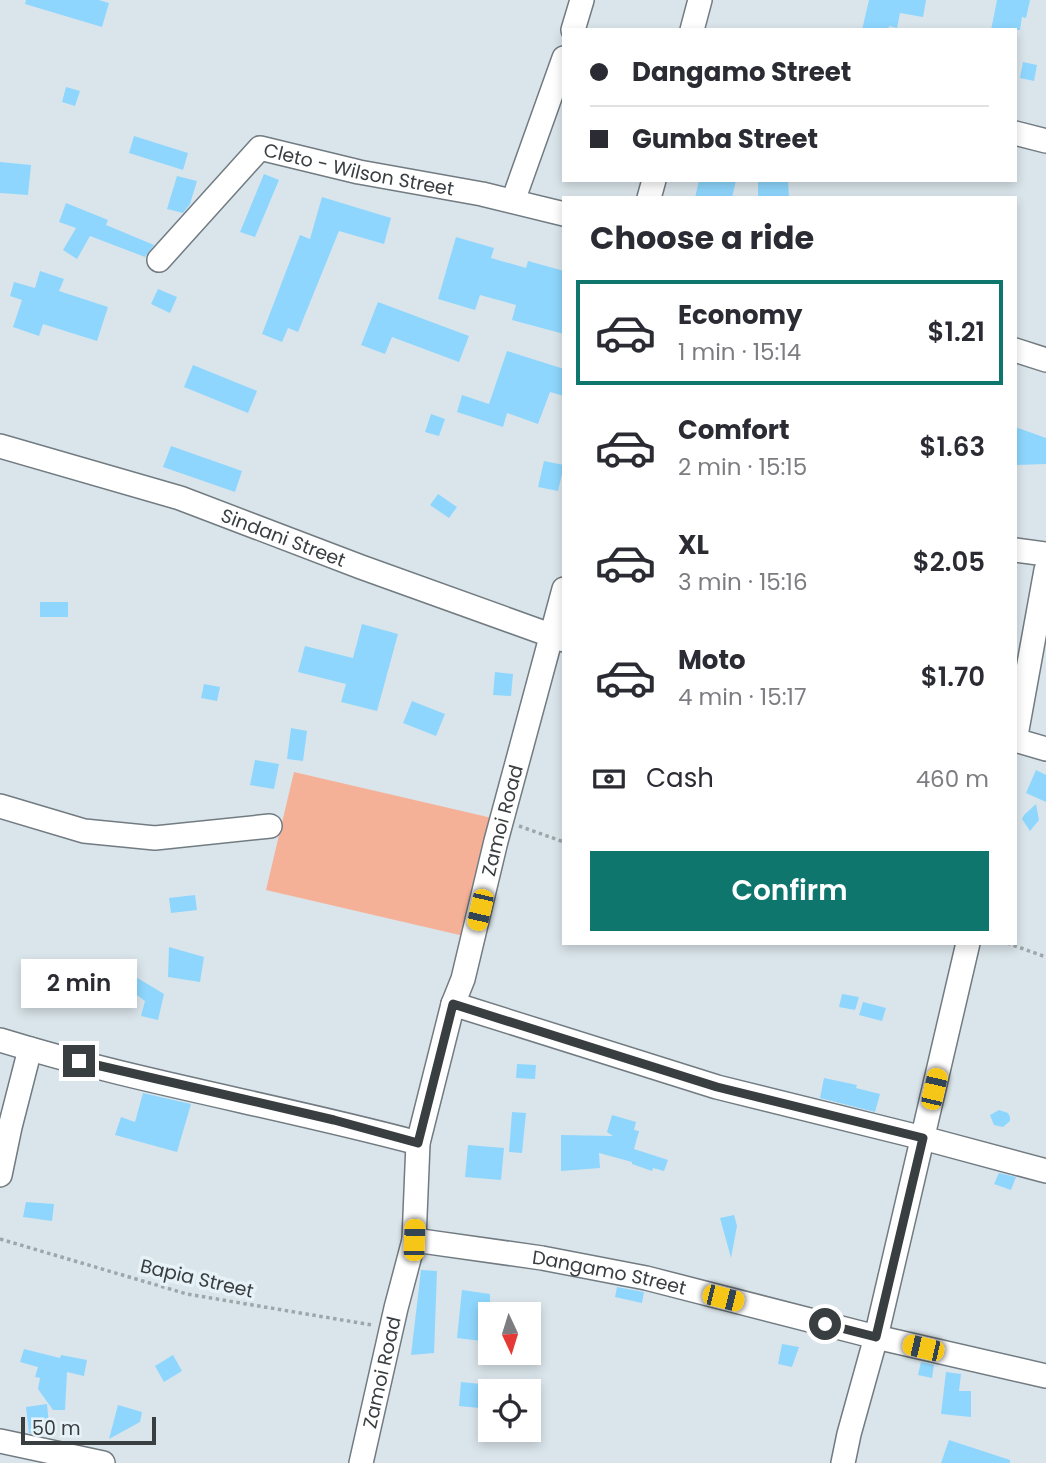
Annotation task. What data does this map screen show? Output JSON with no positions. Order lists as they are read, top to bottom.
{
  "streets": {
    "street": [
      "Cleto - Wilson Street",
      "Sindani Street",
      "Zamoi Road",
      "Dangamo Street"
    ],
    "path": ["Bapia Street"]
  },
  "crossings": [
    ["Sindani Street", "Zamoi Road"],
    ["Zamoi Road", "Dangamo Street"],
    ["Zamoi Road", "Bapia Street"]
  ],
  "scale_bar": "50 m",
  "north": "bottom",
  "page": {
    "banner": ["Dangamo Street", "Gumba Street"],
    "heading": "Choose a ride",
    "list": [
      {
        "name": "Economy",
        "note": "1 min · 15:14",
        "value": "$1.21"
      },
      {
        "name": "Comfort",
        "note": "2 min · 15:15",
        "value": "$1.63"
      },
      {
        "name": "XL",
        "note": "3 min · 15:16",
        "value": "$2.05"
      },
      {
        "name": "Moto",
        "note": "4 min · 15:17",
        "value": "$1.70"
      }
    ],
    "pay": ["Cash", "460 m"],
    "buttons": "Confirm",
    "bubble": "2 min",
    "scale": "50 m"
  }
}
